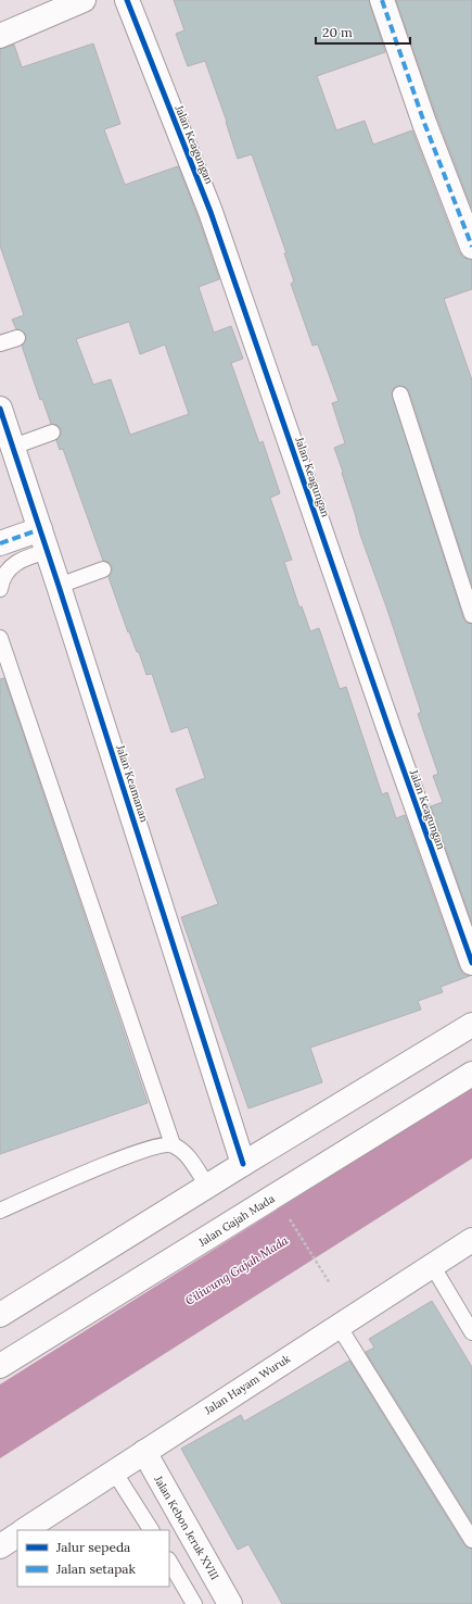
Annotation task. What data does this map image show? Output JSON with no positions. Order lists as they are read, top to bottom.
{
  "streets": {
    "street": [
      "Jalan Keagungan",
      "Jalan Keamanan",
      "Jalan Gajah Mada",
      "Jalan Hayam Wuruk",
      "Jalan Kebon Jeruk XVIII"
    ]
  },
  "crossings": [
    ["Jalan Hayam Wuruk", "Jalan Kebon Jeruk XVIII"]
  ],
  "water": ["Ciliwung Gajah Mada"],
  "legend": ["Jalur sepeda", "Jalan setapak"],
  "scale_bar": "20 m"
}
